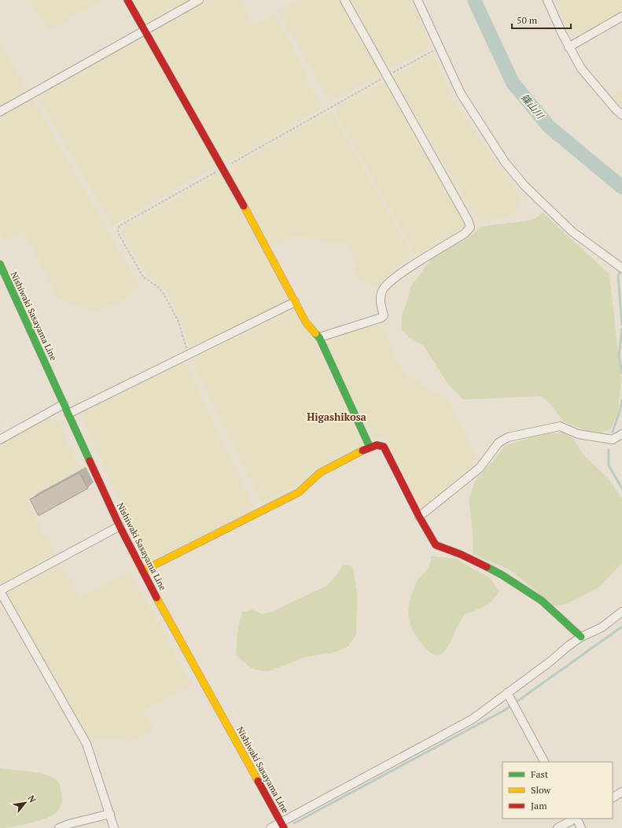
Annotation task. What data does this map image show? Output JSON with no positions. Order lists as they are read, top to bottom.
{
  "streets": {
    "street": ["Nishiwaki Sasayama Line"]
  },
  "districts": ["Higashikosa"],
  "water": ["篠山川"],
  "legend": ["Fast", "Slow", "Jam"],
  "scale_bar": "50 m",
  "north": "top right"
}
